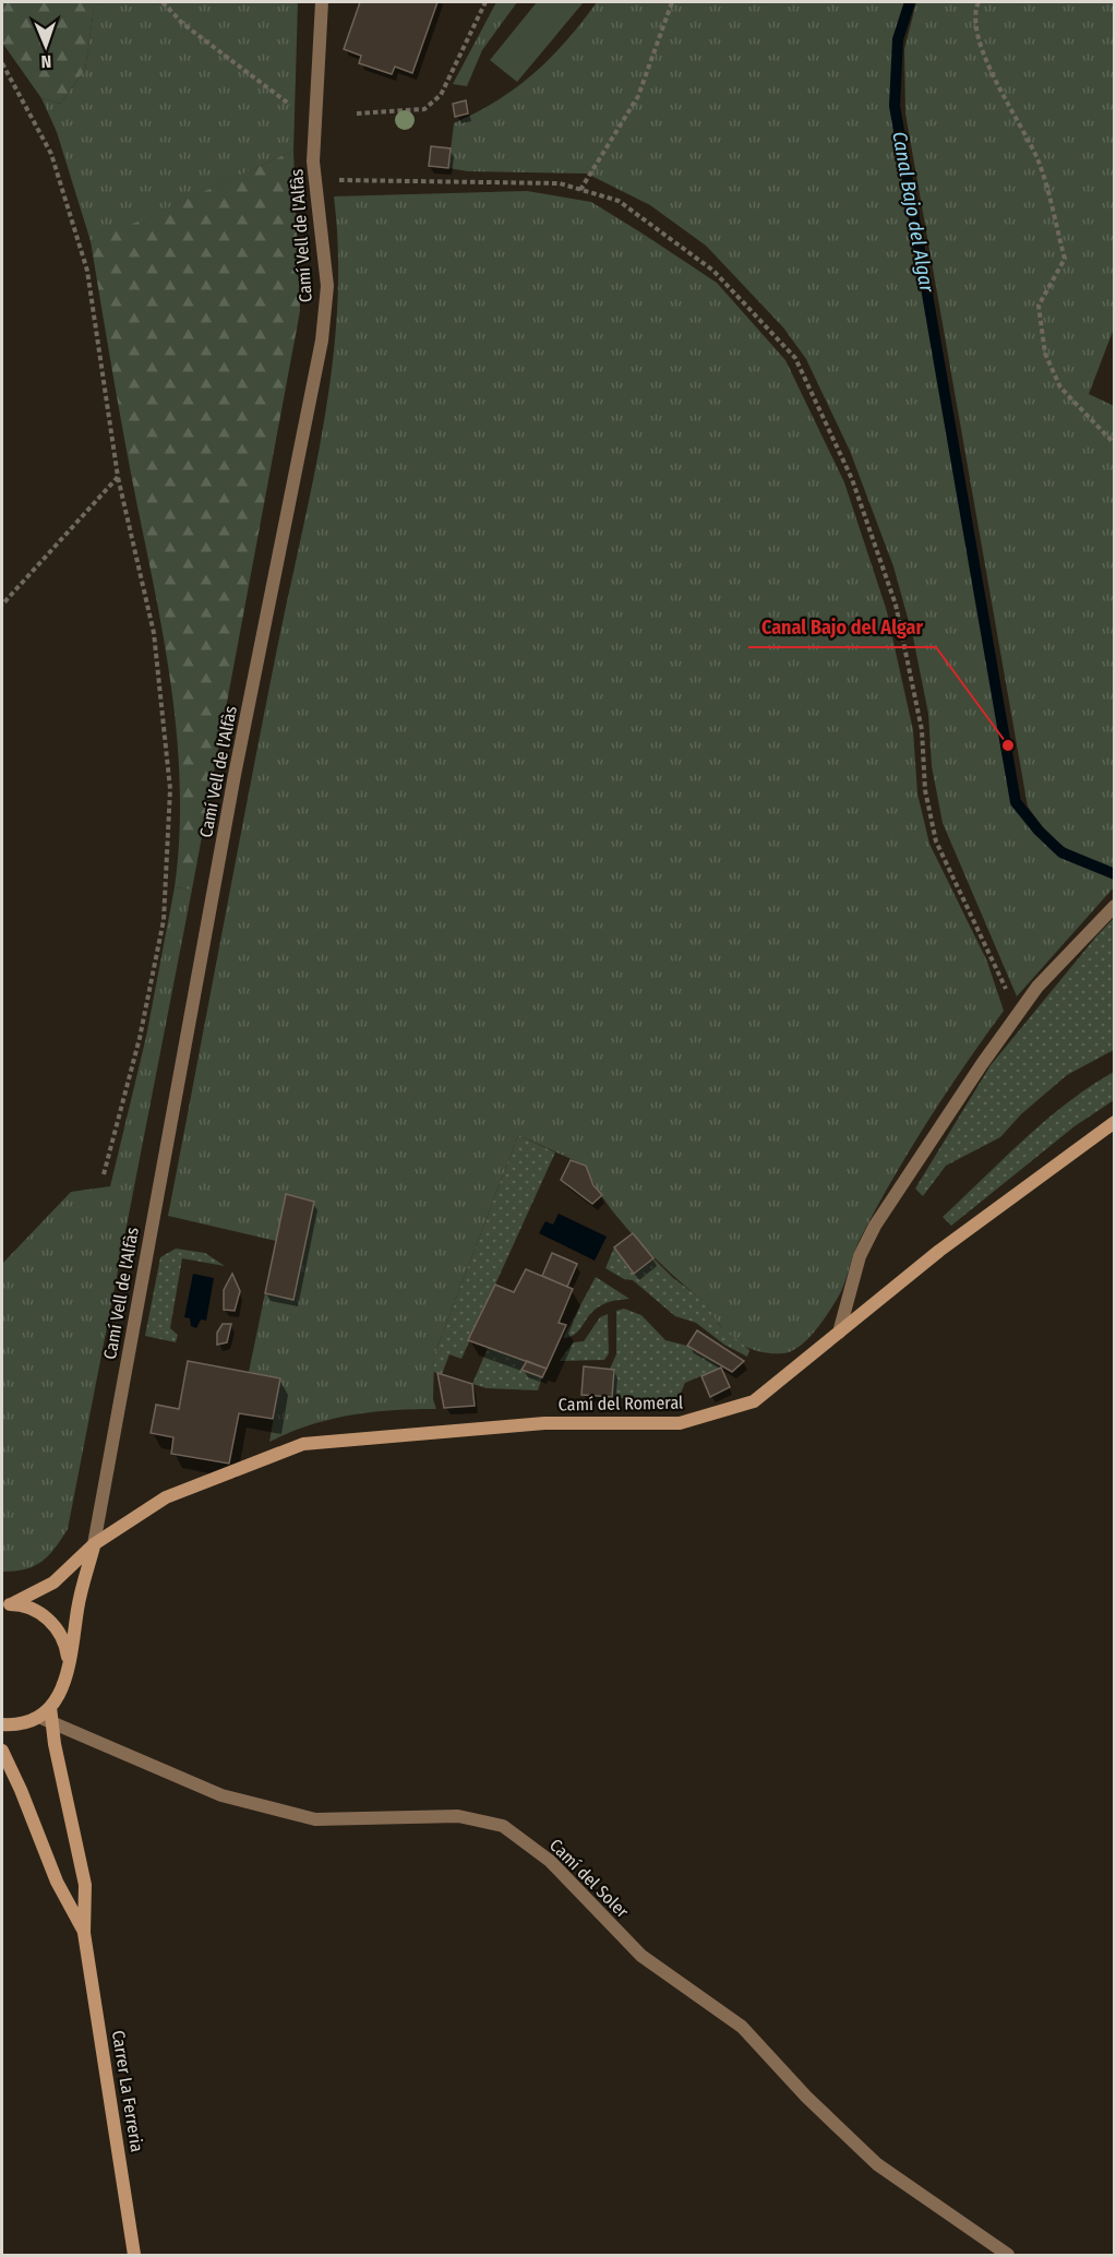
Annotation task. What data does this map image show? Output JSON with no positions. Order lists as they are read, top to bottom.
{
  "streets": {
    "street": [
      "Camí Vell de l'Alfàs",
      "Camí del Romeral",
      "Camí del Soler",
      "Carrer La Ferreria"
    ]
  },
  "crossings": [
    ["Camí Vell de l'Alfàs", "Camí del Romeral"],
    ["Camí del Soler", "Carrer La Ferreria"]
  ],
  "water": ["Canal Bajo del Algar"],
  "places": ["Canal Bajo del Algar"],
  "north": "bottom"
}
